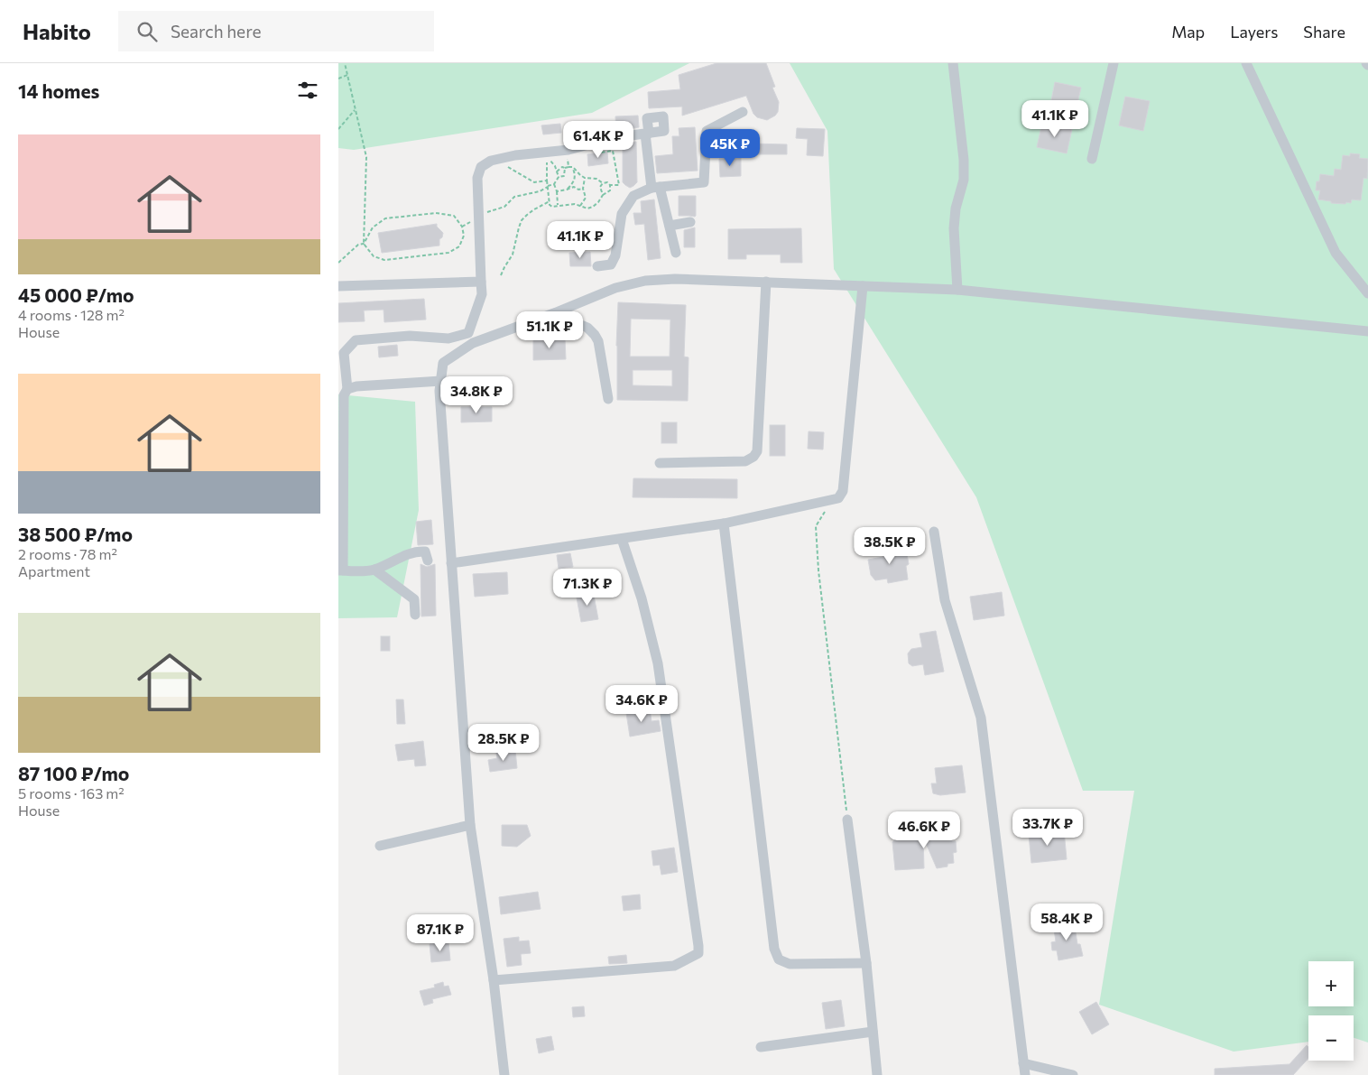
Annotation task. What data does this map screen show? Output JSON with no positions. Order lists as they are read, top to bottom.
{
  "page": {
    "header": "Habito",
    "search": "Search here",
    "nav": ["Map", "Layers", "Share"],
    "heading": "14 homes",
    "price": [
      "41.1K ₽",
      "61.4K ₽",
      "45K ₽",
      "41.1K ₽",
      "51.1K ₽",
      "34.8K ₽",
      "38.5K ₽",
      "71.3K ₽",
      "34.6K ₽",
      "28.5K ₽",
      "33.7K ₽",
      "46.6K ₽",
      "58.4K ₽",
      "87.1K ₽"
    ],
    "list": [
      {
        "name": "45 000 ₽/mo",
        "note": "4 rooms · 128 m² · House"
      },
      {
        "name": "38 500 ₽/mo",
        "note": "2 rooms · 78 m² · Apartment"
      },
      {
        "name": "87 100 ₽/mo",
        "note": "5 rooms · 163 m² · House"
      }
    ],
    "map_buttons": ["+", "−"]
  }
}
